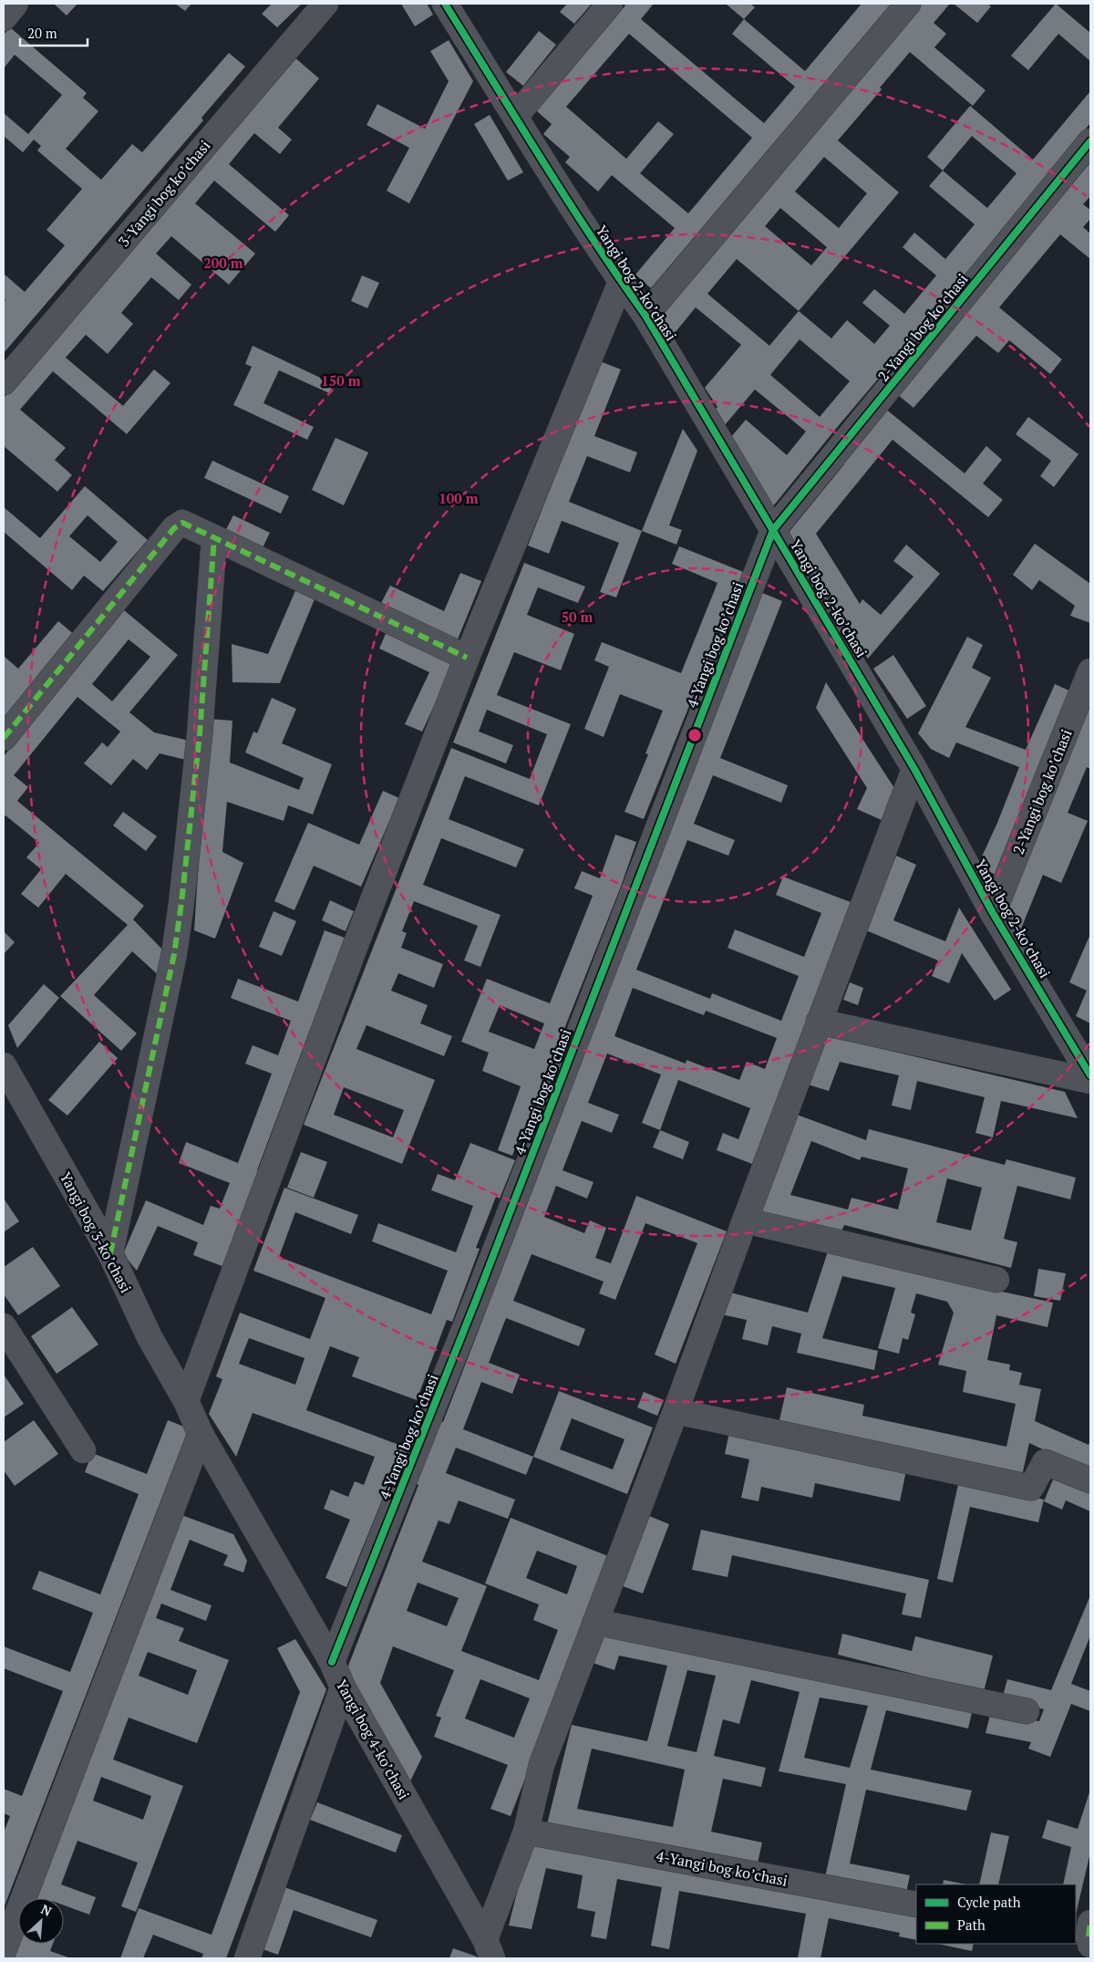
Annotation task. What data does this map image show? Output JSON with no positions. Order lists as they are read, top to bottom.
{
  "streets": {
    "street": [
      "3-Yangi bog koʼchasi",
      "Yangi bog 2-koʼchasi",
      "2-Yangi bog koʼchasi",
      "4-Yangi bog koʼchasi",
      "Yangi bog 3-koʼchasi",
      "Yangi bog 4-koʼchasi"
    ]
  },
  "crossings": [
    ["Yangi bog 2-koʼchasi", "2-Yangi bog koʼchasi"],
    ["Yangi bog 2-koʼchasi", "4-Yangi bog koʼchasi"],
    ["2-Yangi bog koʼchasi", "4-Yangi bog koʼchasi"],
    ["4-Yangi bog koʼchasi", "Yangi bog 4-koʼchasi"],
    ["Yangi bog 3-koʼchasi", "Yangi bog 4-koʼchasi"]
  ],
  "legend": ["Cycle path", "Path"],
  "scale_bar": "20 m",
  "north": "top right",
  "rings": [
    "200 m",
    "150 m",
    "100 m",
    "50 m"
  ]
}
